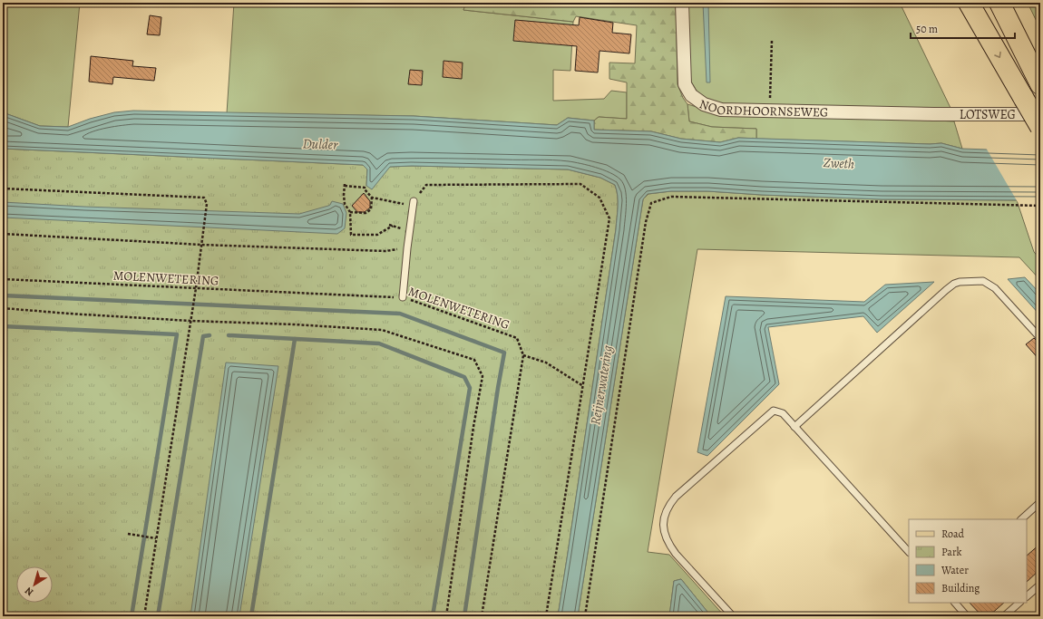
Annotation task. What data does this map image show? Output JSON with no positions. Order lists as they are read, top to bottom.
{
  "streets": {
    "street": ["NOORDHOORNSEWEG", "LOTSWEG"],
    "path": ["MOLENWETERING"]
  },
  "crossings": [
    ["NOORDHOORNSEWEG", "LOTSWEG"]
  ],
  "water": ["Dulder", "Zweth", "Reijnerwatering"],
  "legend": [
    "Road",
    "Park",
    "Water",
    "Building"
  ],
  "scale_bar": "50 m",
  "north": "bottom left"
}
